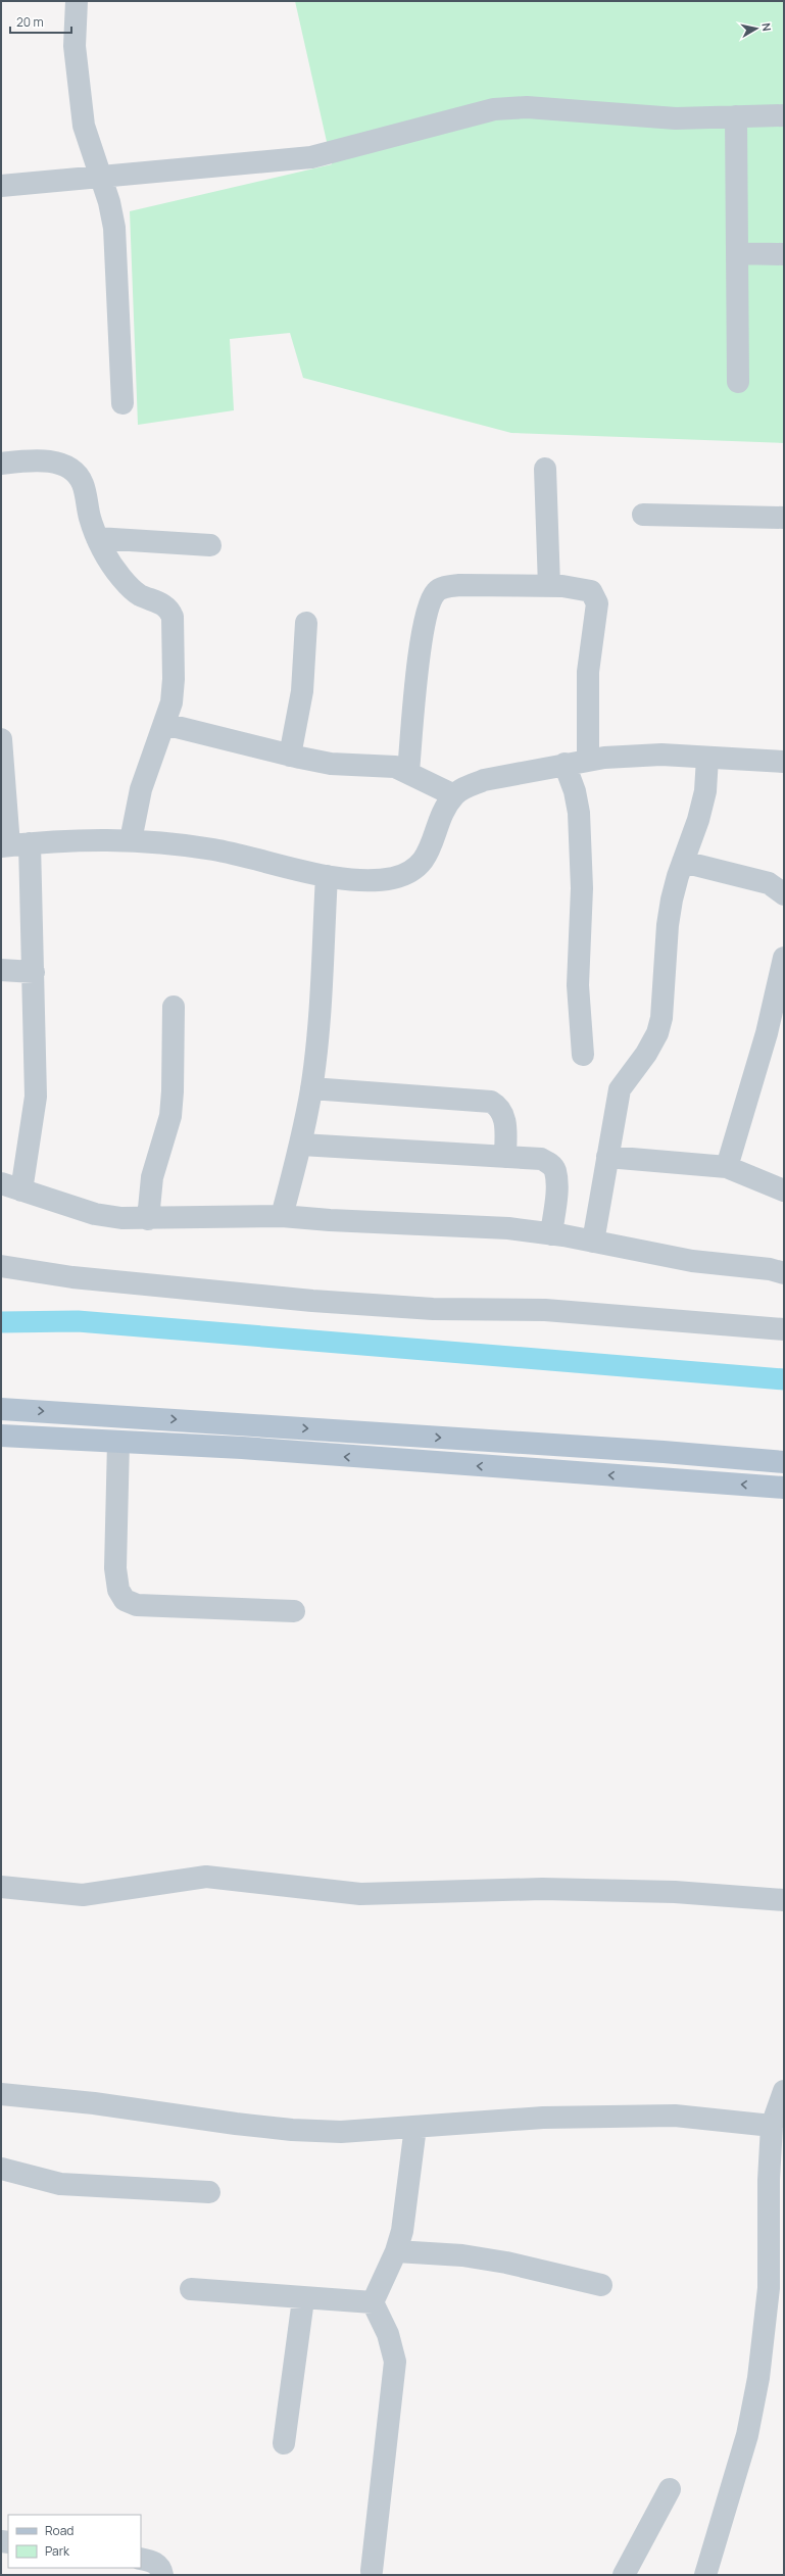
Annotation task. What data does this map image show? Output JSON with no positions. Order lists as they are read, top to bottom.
{
  "legend": ["Road", "Park"],
  "scale_bar": "20 m",
  "north": "right"
}
